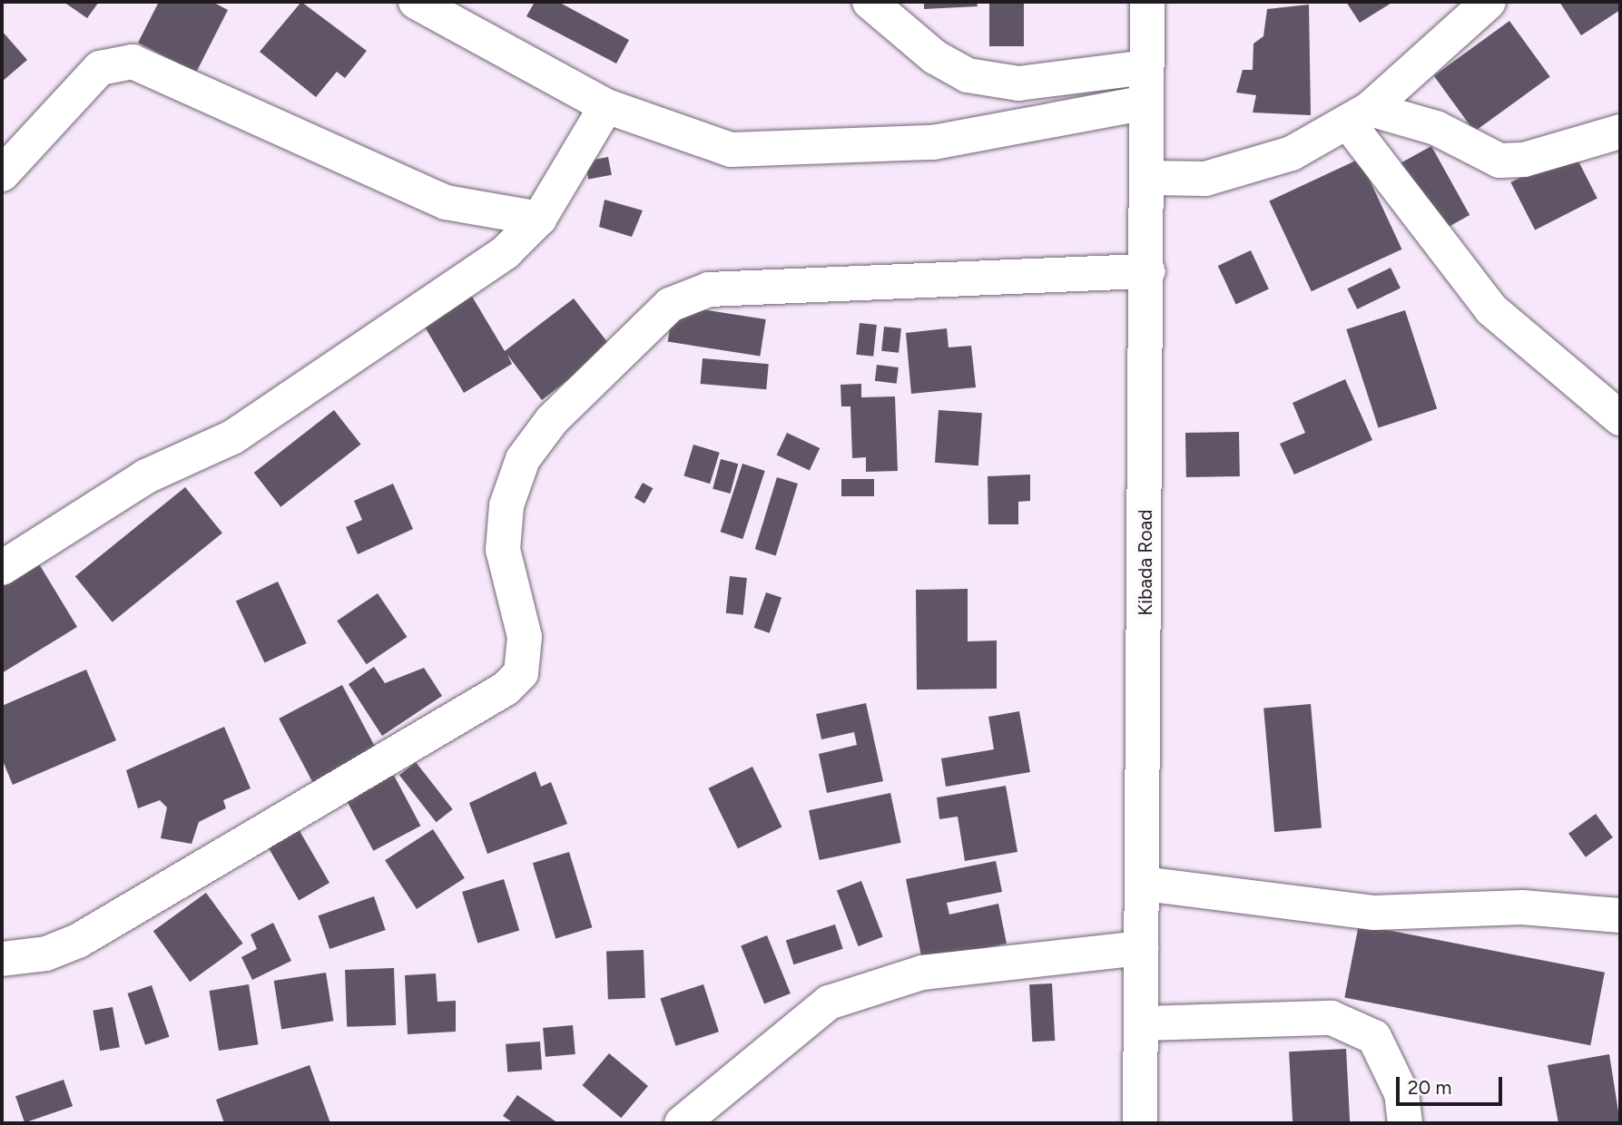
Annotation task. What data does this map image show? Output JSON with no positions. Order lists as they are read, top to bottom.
{
  "streets": {
    "street": ["Kibada Road"]
  },
  "scale_bar": "20 m"
}
